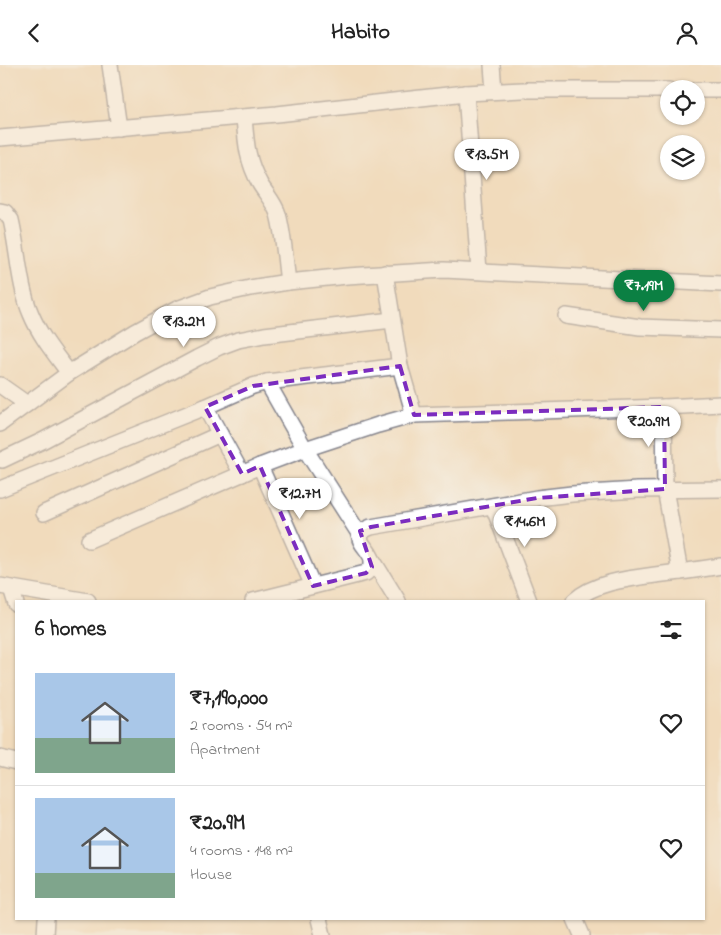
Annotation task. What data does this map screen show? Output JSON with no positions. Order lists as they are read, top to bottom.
{
  "page": {
    "header": "Habito",
    "price": [
      "₹13.5M",
      "₹7.19M",
      "₹13.2M",
      "₹20.9M",
      "₹12.7M",
      "₹14.6M"
    ],
    "heading": "6 homes",
    "list": [
      {
        "name": "₹7,190,000",
        "note": "2 rooms · 54 m² · Apartment"
      },
      {
        "name": "₹20.9M",
        "note": "4 rooms · 148 m² · House"
      }
    ]
  }
}
